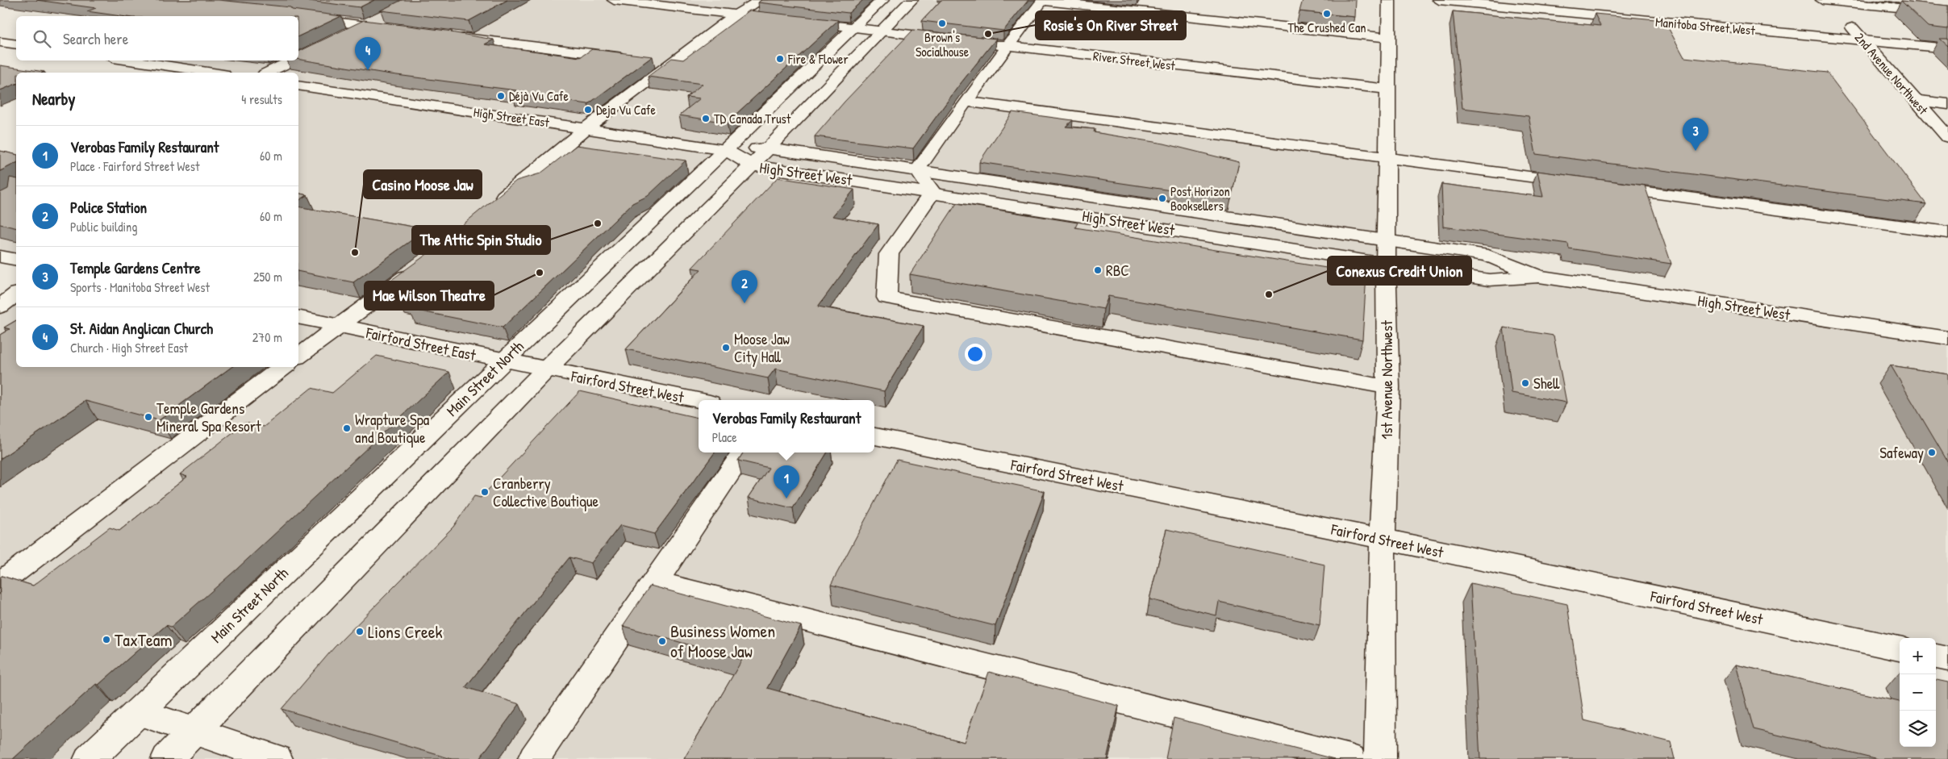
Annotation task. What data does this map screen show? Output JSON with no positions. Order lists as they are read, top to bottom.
{
  "streets": {
    "main road": [
      "Manitoba Street West",
      "River Street West",
      "2nd Avenue Northwest",
      "High Street East",
      "High Street West",
      "Fairford Street East",
      "Main Street North",
      "1st Avenue Northwest",
      "Fairford Street West"
    ]
  },
  "crossings": [
    ["Manitoba Street West", "2nd Avenue Northwest"],
    ["River Street West", "1st Avenue Northwest"],
    ["High Street East", "High Street West"],
    ["High Street East", "Main Street North"],
    ["High Street West", "Main Street North"],
    ["High Street West", "1st Avenue Northwest"],
    ["Fairford Street East", "Main Street North"],
    ["Fairford Street East", "Fairford Street West"],
    ["1st Avenue Northwest", "Fairford Street West"]
  ],
  "places": [
    "The Crushed Can",
    "Brown's Socialhouse",
    "Rosie's On River Street",
    "Fire & Flower",
    "Déjà Vu Cafe",
    "Deja Vu Cafe",
    "TD Canada Trust",
    "Post Horizon Booksellers",
    "The Attic Spin Studio",
    "Casino Moose Jaw",
    "RBC",
    "Mae Wilson Theatre",
    "Conexus Credit Union",
    "Moose Jaw City Hall",
    "Shell",
    "Temple Gardens Mineral Spa Resort",
    "Wrapture Spa and Boutique",
    "Safeway",
    "Cranberry Collective Boutique",
    "Lions Creek",
    "TaxTeam",
    "Business Women of Moose Jaw"
  ],
  "page": {
    "search": "Search here",
    "pins": [
      "4",
      "3",
      "2",
      "1"
    ],
    "heading": ["Nearby", "4 results"],
    "list": [
      {
        "mark": "1",
        "name": "Verobas Family Restaurant",
        "note": "Place · Fairford Street West",
        "value": "60 m"
      },
      {
        "mark": "2",
        "name": "Police Station",
        "note": "Public building",
        "value": "60 m"
      },
      {
        "mark": "3",
        "name": "Temple Gardens Centre",
        "note": "Sports · Manitoba Street West",
        "value": "250 m"
      },
      {
        "mark": "4",
        "name": "St. Aidan Anglican Church",
        "note": "Church · High Street East",
        "value": "270 m"
      }
    ],
    "popup": ["Verobas Family Restaurant", "Place"],
    "map_buttons": ["+", "−"]
  }
}
